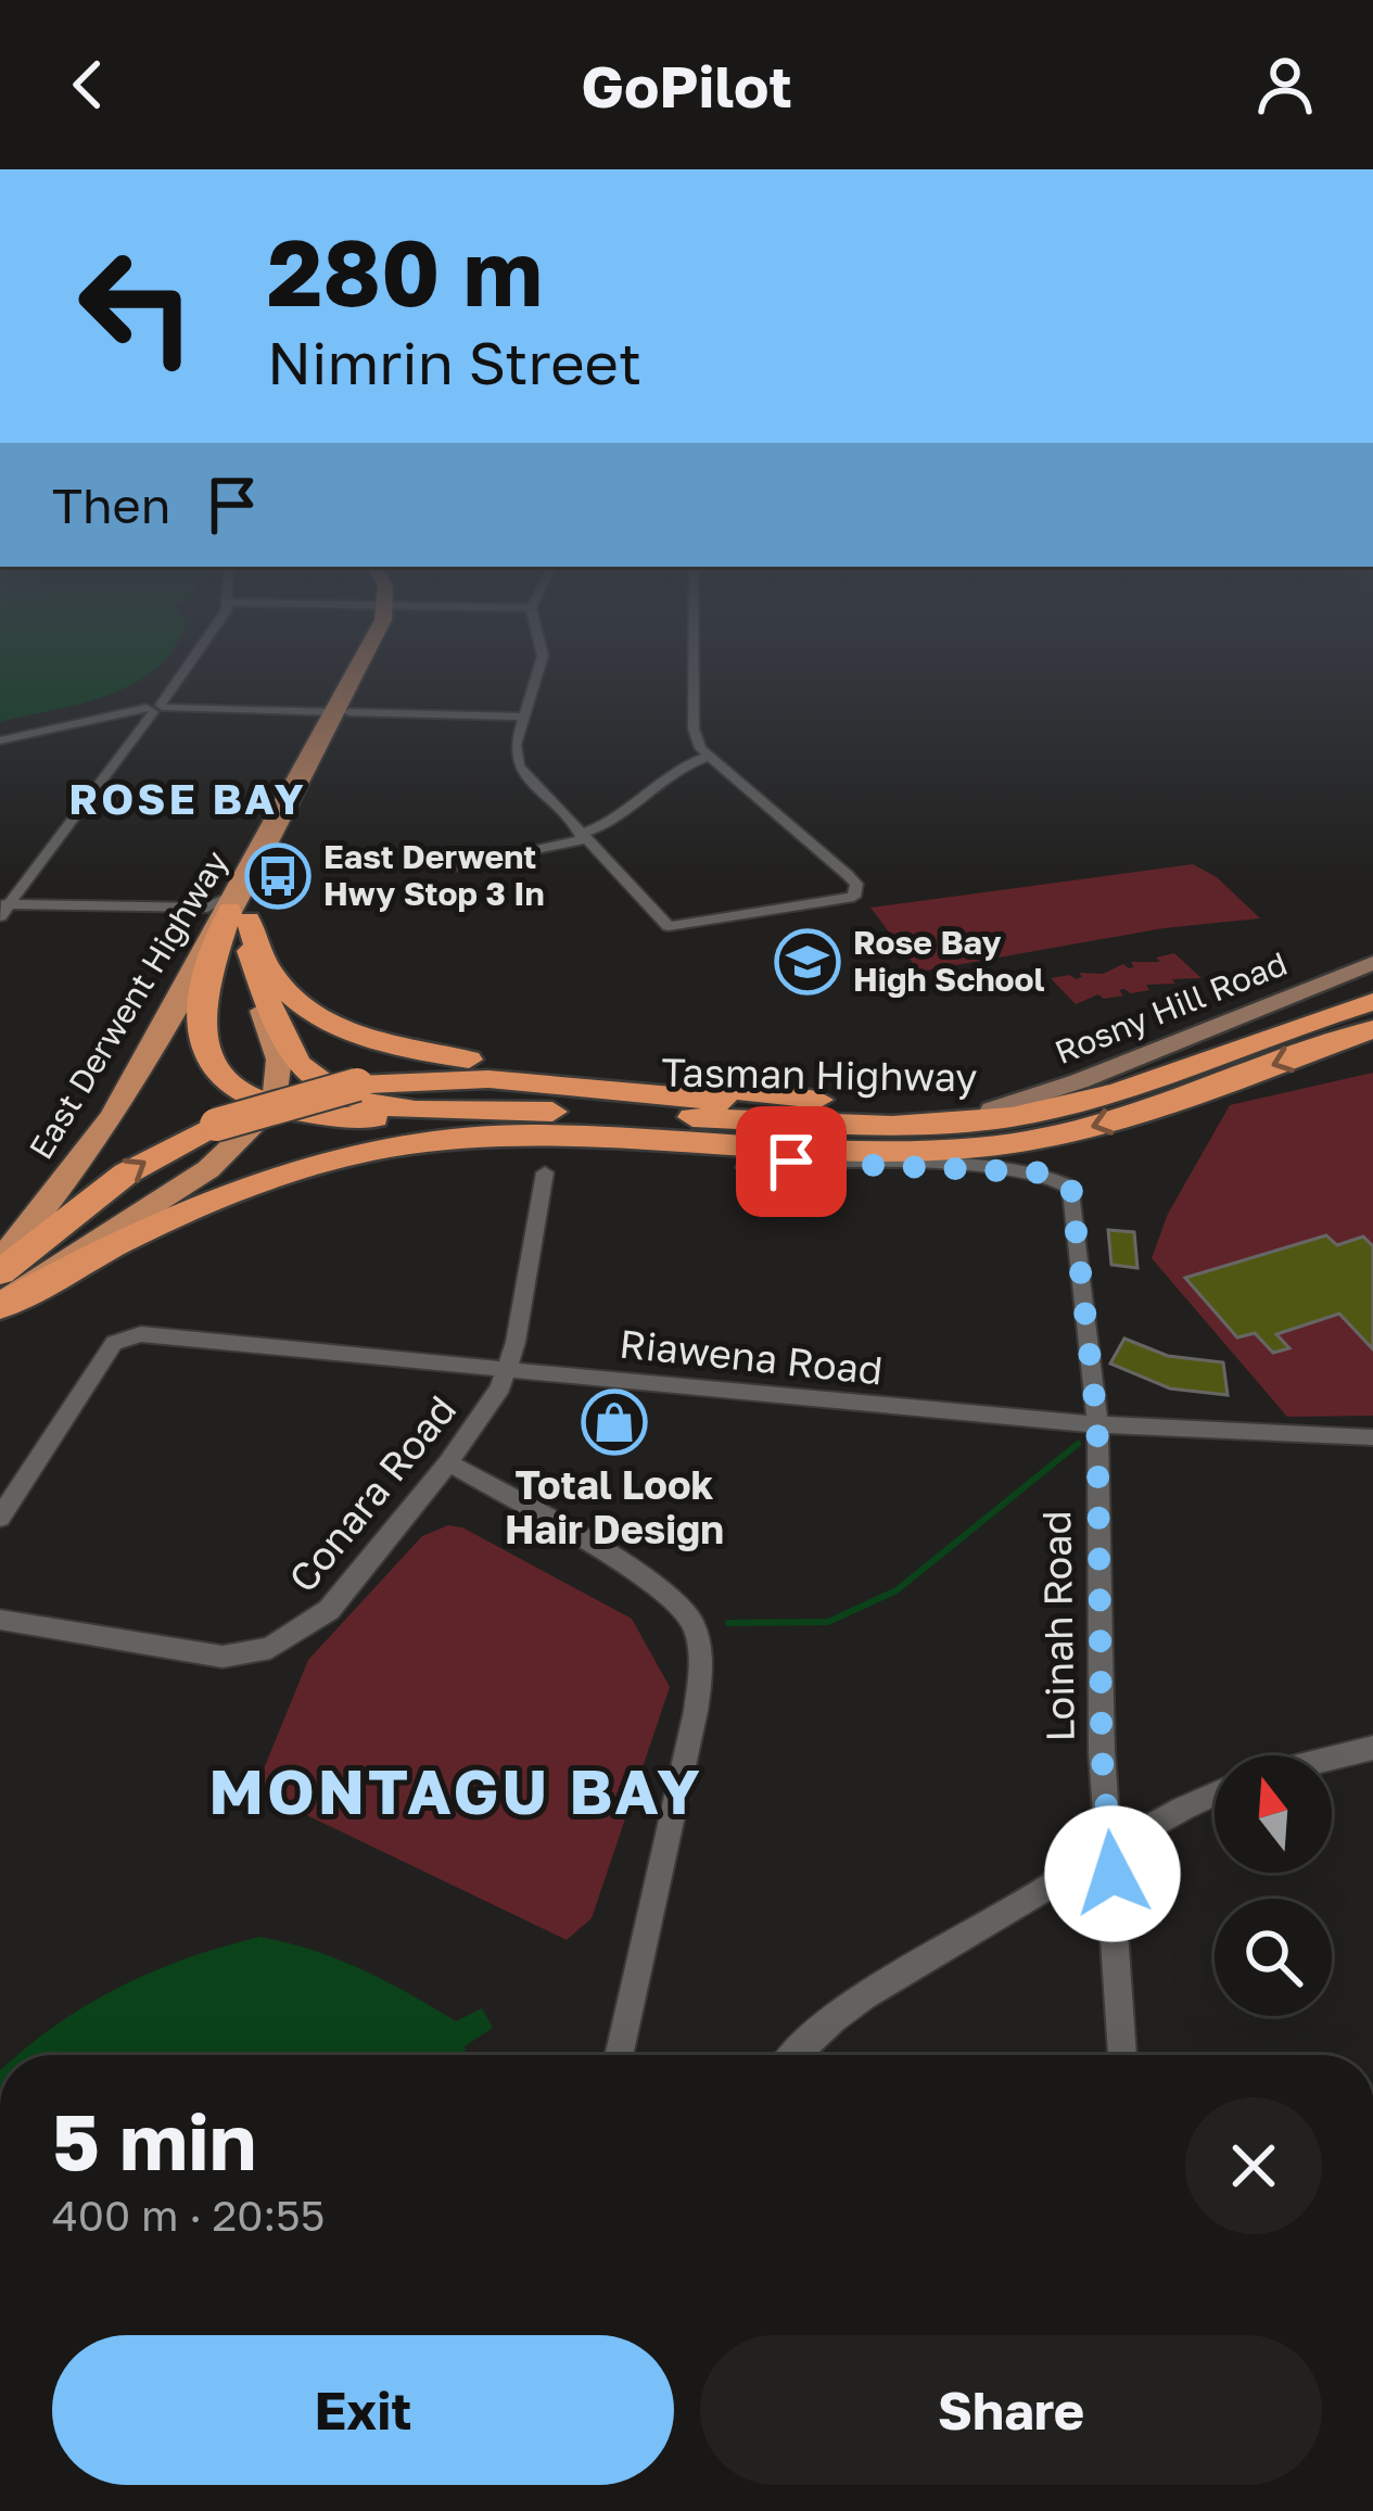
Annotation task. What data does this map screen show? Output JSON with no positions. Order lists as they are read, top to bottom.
{
  "streets": {
    "highway": ["Tasman Highway"],
    "main road": ["East Derwent Highway", "Rosny Hill Road"],
    "street": ["Riawena Road", "Conara Road", "Loinah Road"]
  },
  "crossings": [
    ["East Derwent Highway", "Tasman Highway"],
    ["Rosny Hill Road", "Tasman Highway"],
    ["Tasman Highway", "Loinah Road"],
    ["Riawena Road", "Conara Road"],
    ["Riawena Road", "Loinah Road"]
  ],
  "districts": ["ROSE BAY", "MONTAGU BAY"],
  "places": {
    "bus stop": ["East Derwent Hwy Stop 3 In"],
    "school or university": ["Rose Bay High School"],
    "shop": ["Total Look Hair Design"]
  },
  "north": "top",
  "page": {
    "header": "GoPilot",
    "turn": ["280 m", "Nimrin Street"],
    "then": "Then",
    "heading": ["5 min", "400 m · 20:55"],
    "buttons": ["Exit", "Share"]
  }
}
